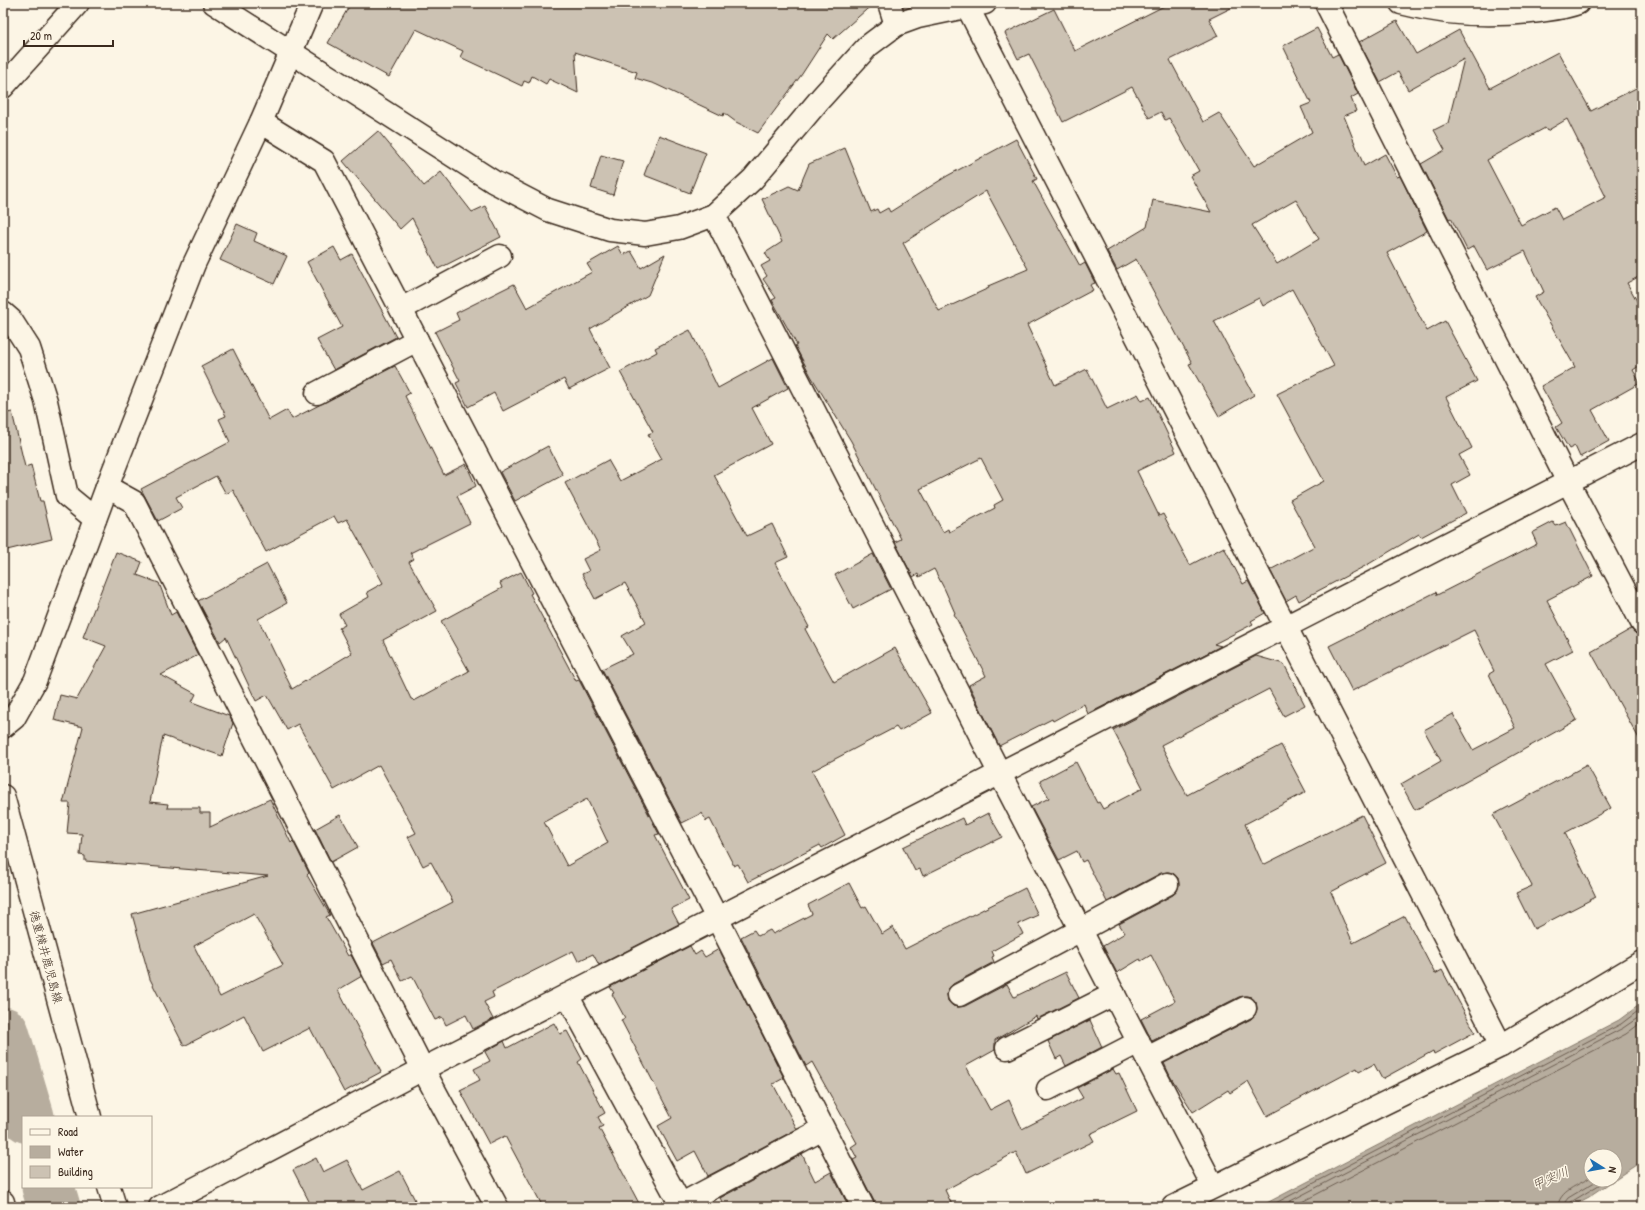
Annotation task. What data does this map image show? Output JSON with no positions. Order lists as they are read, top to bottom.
{
  "streets": {
    "street": ["徳重横井鹿児島線"]
  },
  "water": ["甲突川"],
  "legend": ["Road", "Water", "Building"],
  "scale_bar": "20 m",
  "north": "right"
}
